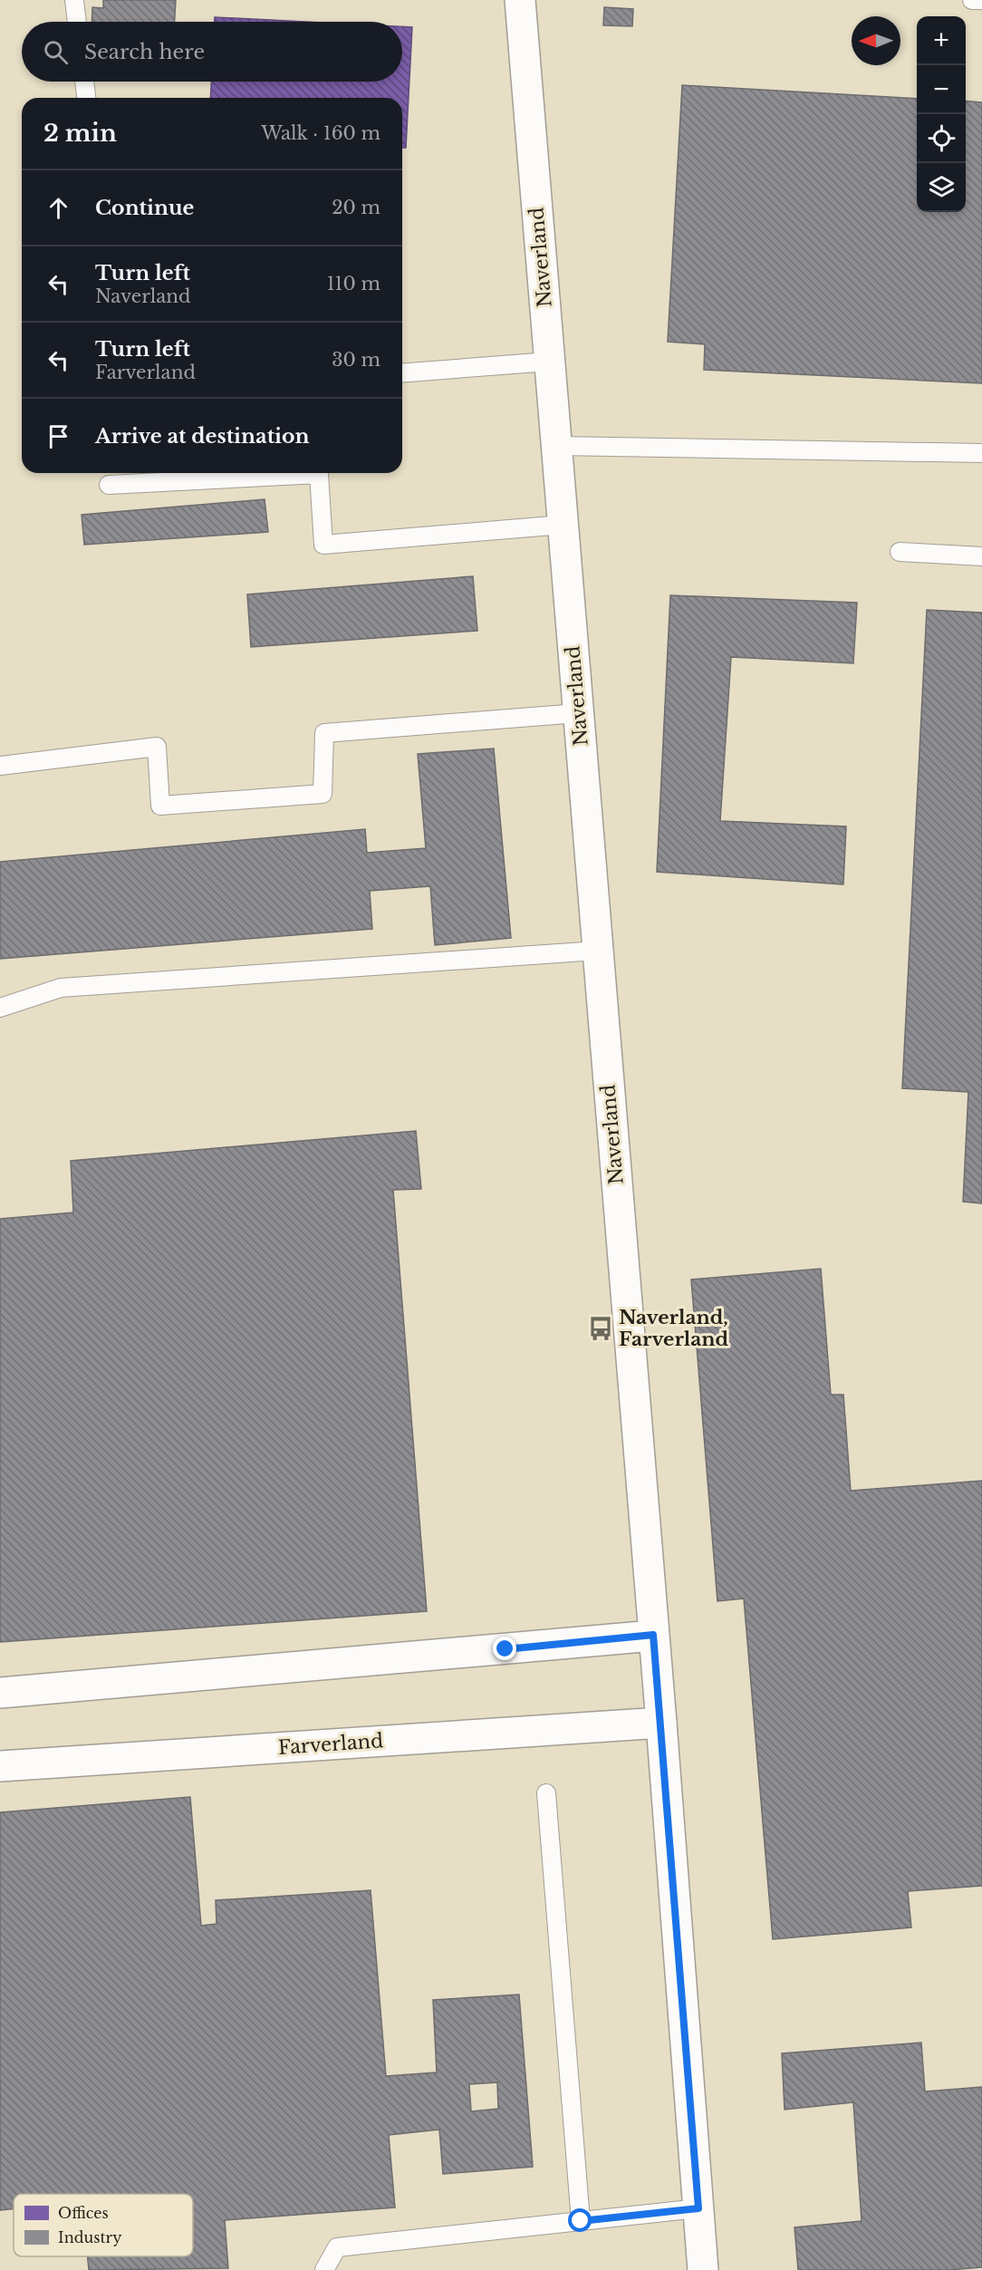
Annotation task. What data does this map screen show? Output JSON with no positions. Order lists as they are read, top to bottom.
{
  "streets": {
    "street": ["Naverland", "Farverland"]
  },
  "crossings": [
    ["Naverland", "Farverland"]
  ],
  "places": {
    "bus stop": ["Naverland, Farverland"]
  },
  "legend": ["Offices", "Industry"],
  "north": "left",
  "page": {
    "map_buttons": ["+", "−"],
    "search": "Search here",
    "heading": ["2 min", "Walk · 160 m"],
    "list": [
      ["Continue", "20 m"],
      ["Turn left", "Naverland", "110 m"],
      ["Turn left", "Farverland", "30 m"],
      "Arrive at destination"
    ]
  }
}
